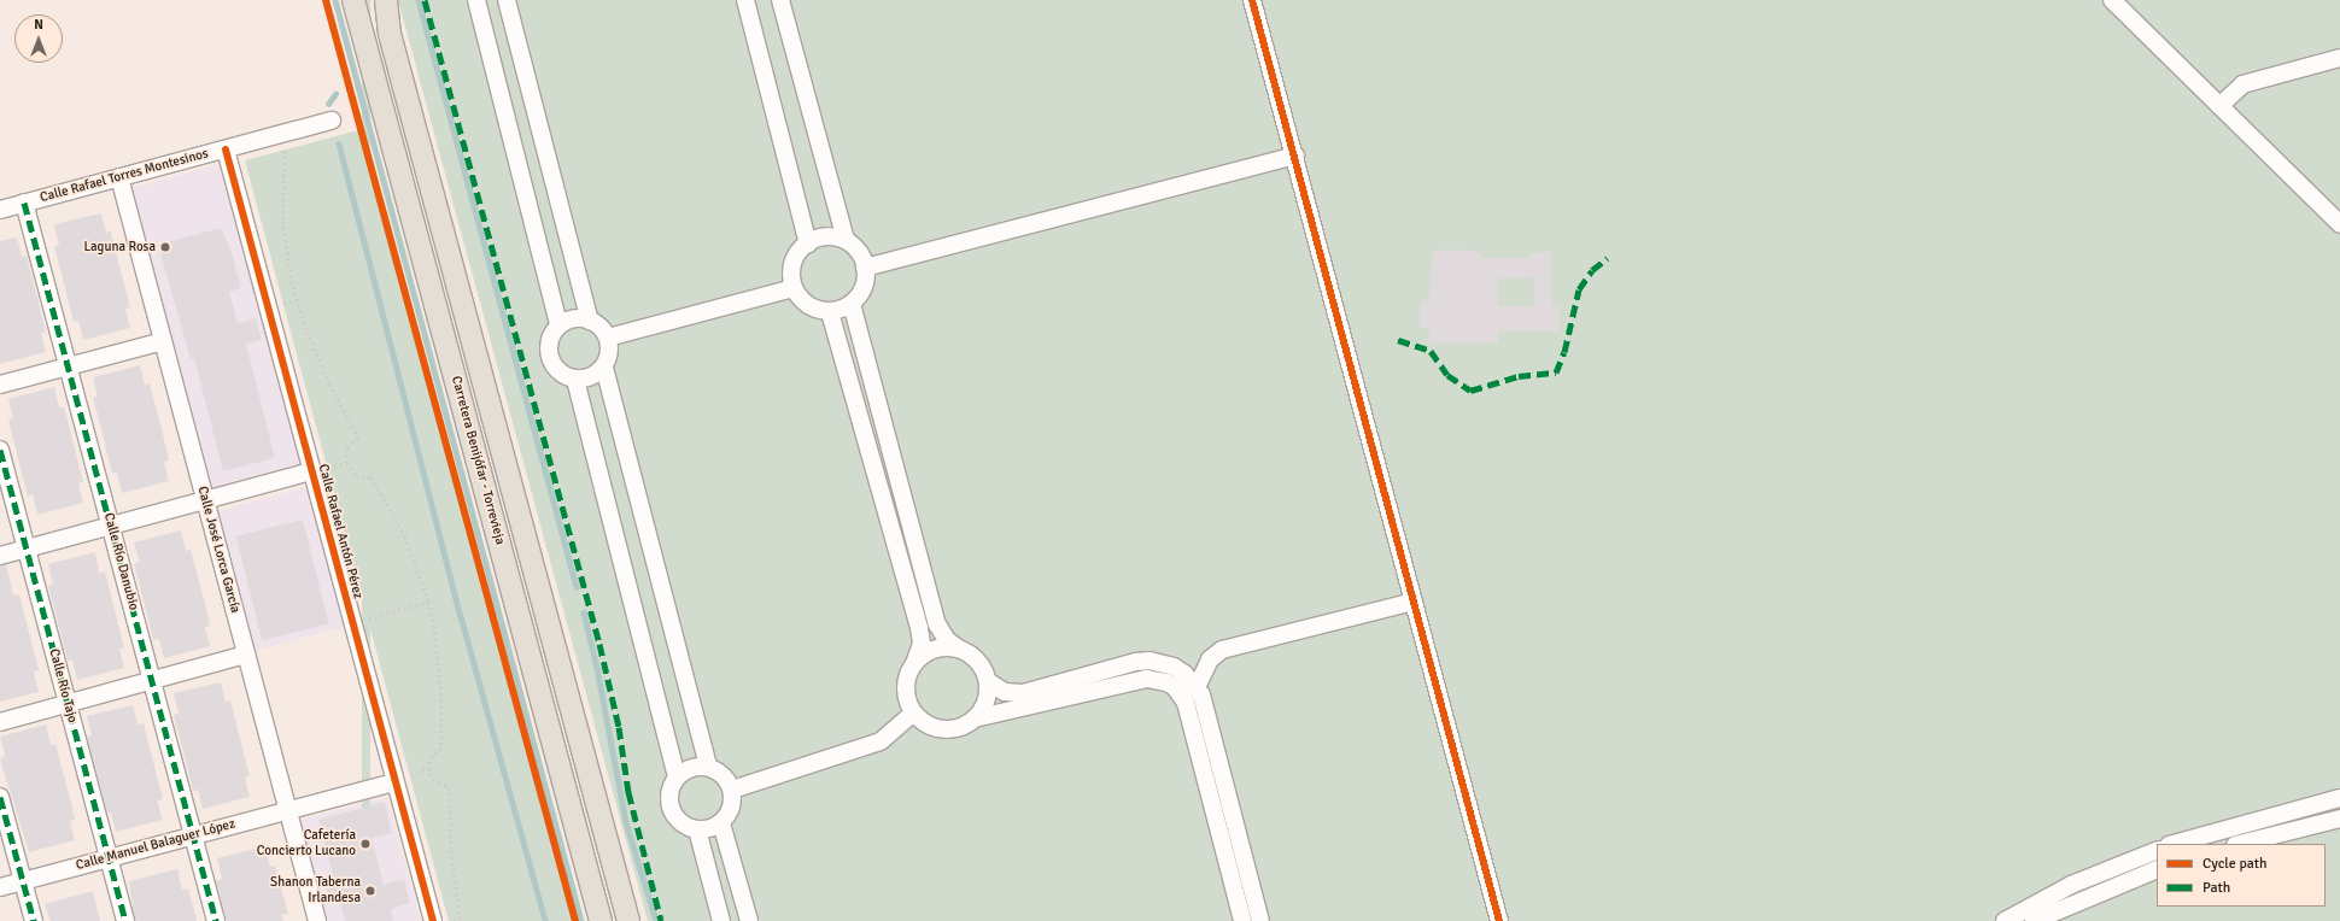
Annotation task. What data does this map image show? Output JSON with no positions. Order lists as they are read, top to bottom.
{
  "streets": {
    "main road": ["Carretera Benijófar - Torrevieja"],
    "street": [
      "Calle Rafael Torres Montesinos",
      "Calle Rafael Antón Pérez",
      "Calle José Lorca García",
      "Calle Río Danubio",
      "Calle Río Tajo",
      "Calle Manuel Balaguer López"
    ]
  },
  "crossings": [
    ["Calle Rafael Torres Montesinos", "Calle Rafael Antón Pérez"],
    ["Calle Rafael Torres Montesinos", "Calle José Lorca García"],
    ["Calle Rafael Torres Montesinos", "Calle Río Danubio"],
    ["Calle Rafael Antón Pérez", "Calle Manuel Balaguer López"],
    ["Calle José Lorca García", "Calle Manuel Balaguer López"],
    ["Calle Río Danubio", "Calle Manuel Balaguer López"],
    ["Calle Río Tajo", "Calle Manuel Balaguer López"]
  ],
  "places": ["Laguna Rosa", "Cafetería Concierto Lucano", "Shanon Taberna Irlandesa"],
  "legend": ["Cycle path", "Path"],
  "north": "top"
}
